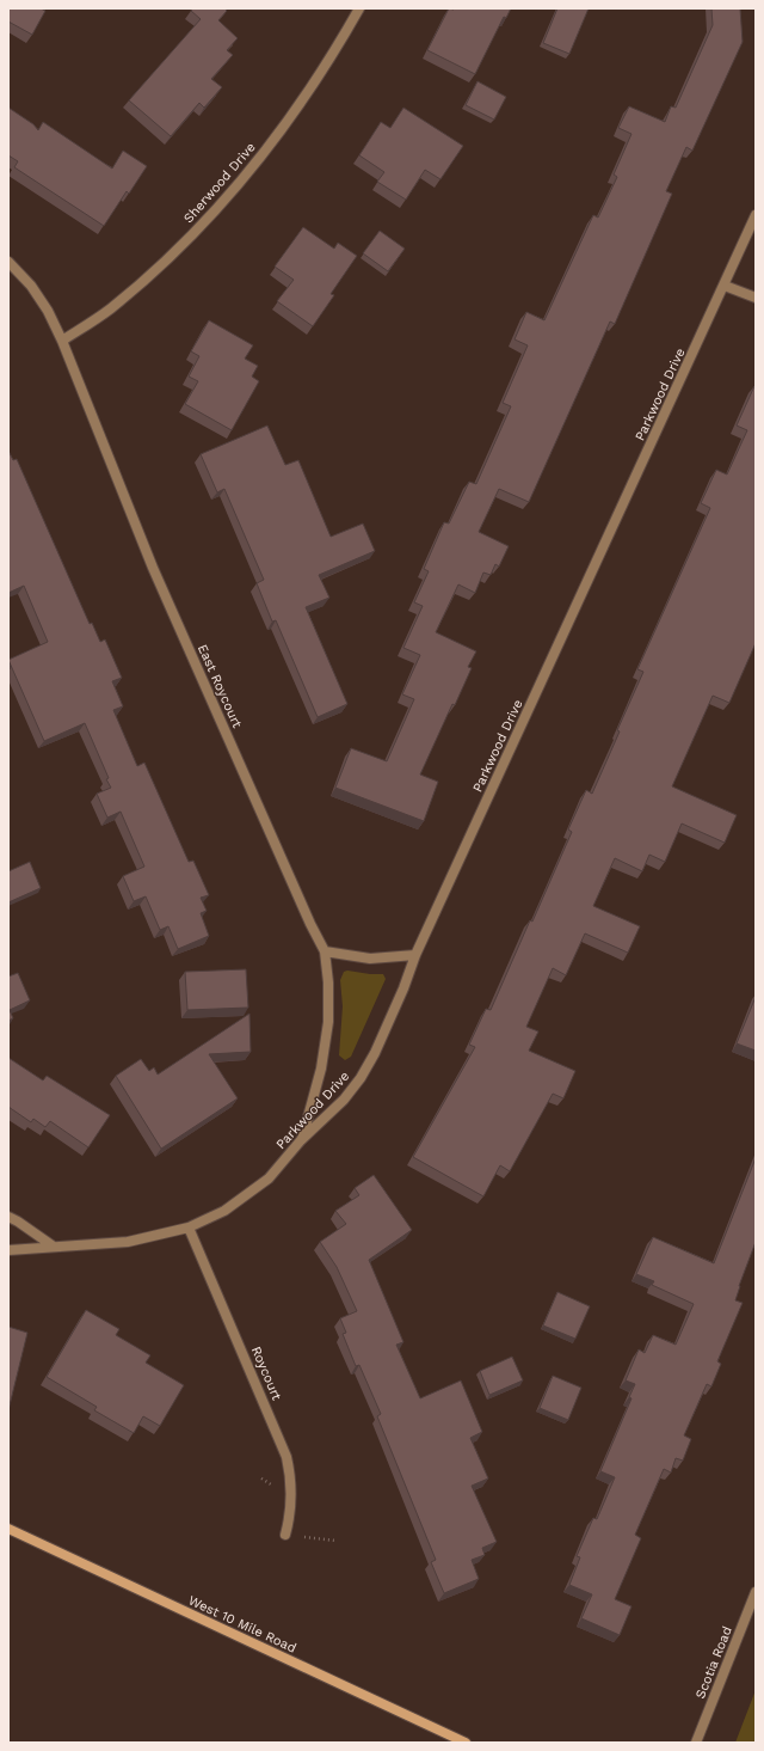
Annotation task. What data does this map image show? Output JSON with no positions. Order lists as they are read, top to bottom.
{
  "streets": {
    "main road": ["West 10 Mile Road"],
    "street": [
      "Sherwood Drive",
      "Parkwood Drive",
      "East Roycourt",
      "Roycourt",
      "Scotia Road"
    ]
  },
  "crossings": [
    ["Sherwood Drive", "East Roycourt"],
    ["Parkwood Drive", "East Roycourt"],
    ["Parkwood Drive", "Roycourt"]
  ]
}
